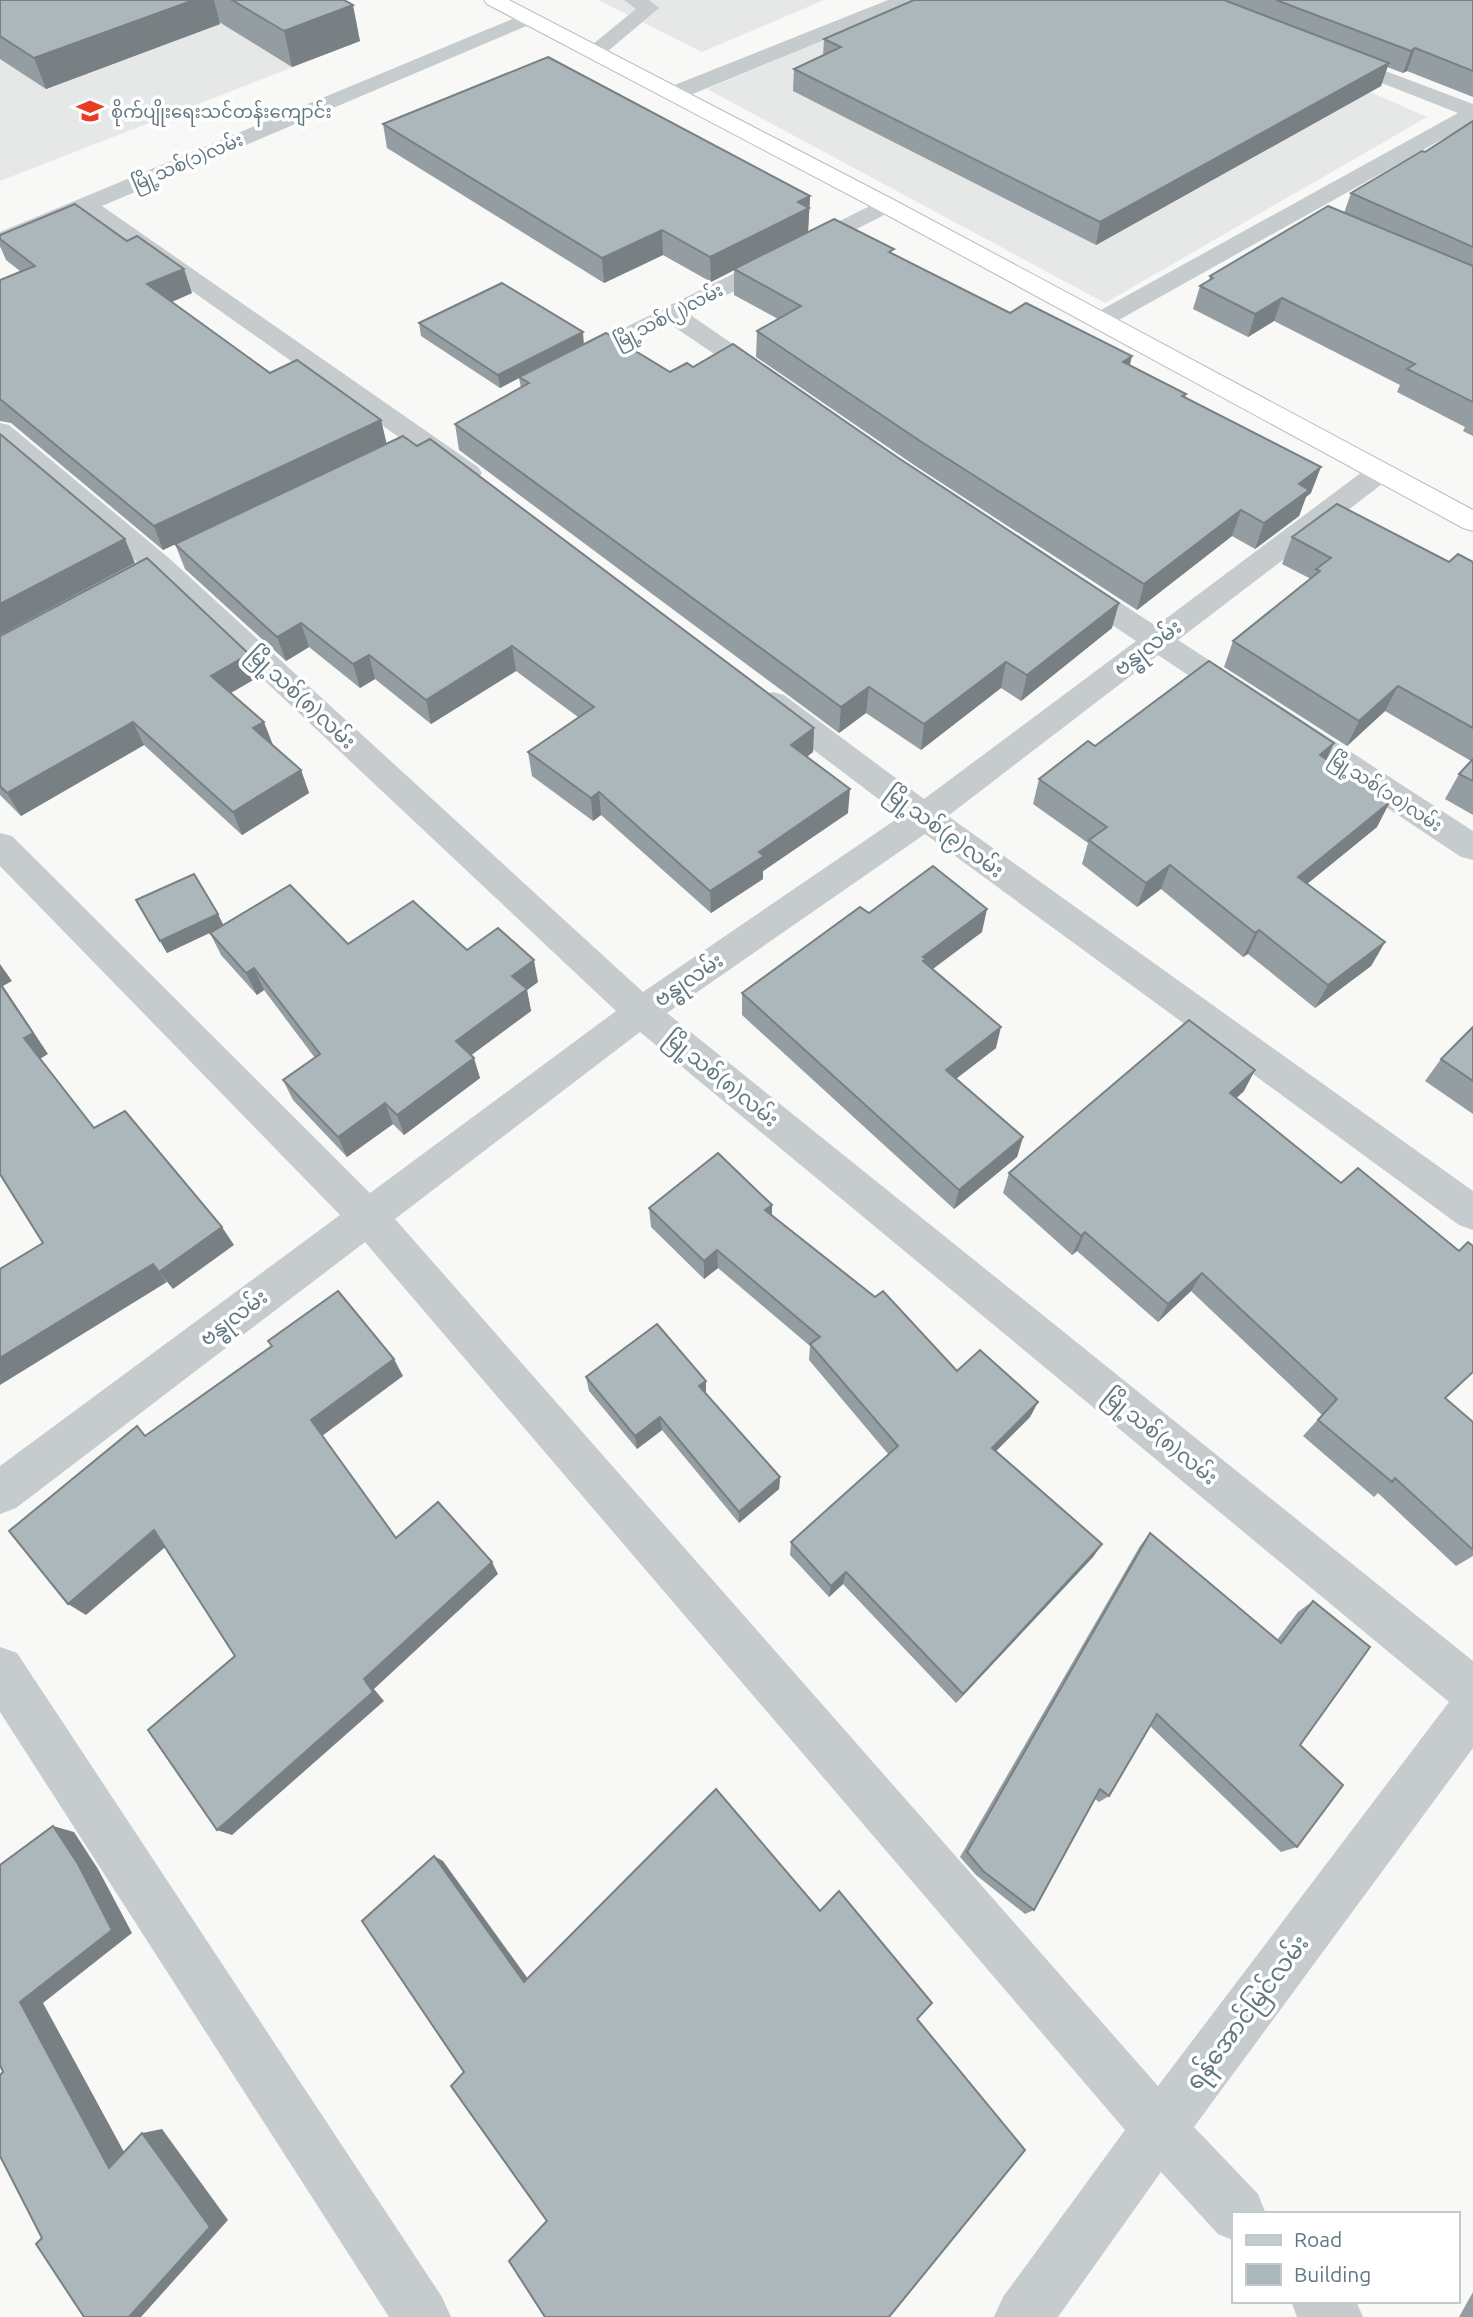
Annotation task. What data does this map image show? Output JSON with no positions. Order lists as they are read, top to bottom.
{
  "streets": {
    "street": [
      "မြို့သစ်(၁)လမ်း",
      "မြို့သစ်(၂)လမ်း",
      "ဗန္ဓုလမ်း",
      "မြို့သစ်(၈)လမ်း",
      "မြို့သစ်(၁၀)လမ်း",
      "မြို့သစ်(၉)လမ်း",
      "ရန်အောင်မြင်လမ်း"
    ]
  },
  "crossings": [
    ["ဗန္ဓုလမ်း", "မြို့သစ်(၈)လမ်း"],
    ["ဗန္ဓုလမ်း", "မြို့သစ်(၁၀)လမ်း"],
    ["ဗန္ဓုလမ်း", "မြို့သစ်(၉)လမ်း"]
  ],
  "places": {
    "school or university": ["စိုက်ပျိုးရေးသင်တန်းကျောင်း"]
  },
  "legend": ["Road", "Building"]
}
